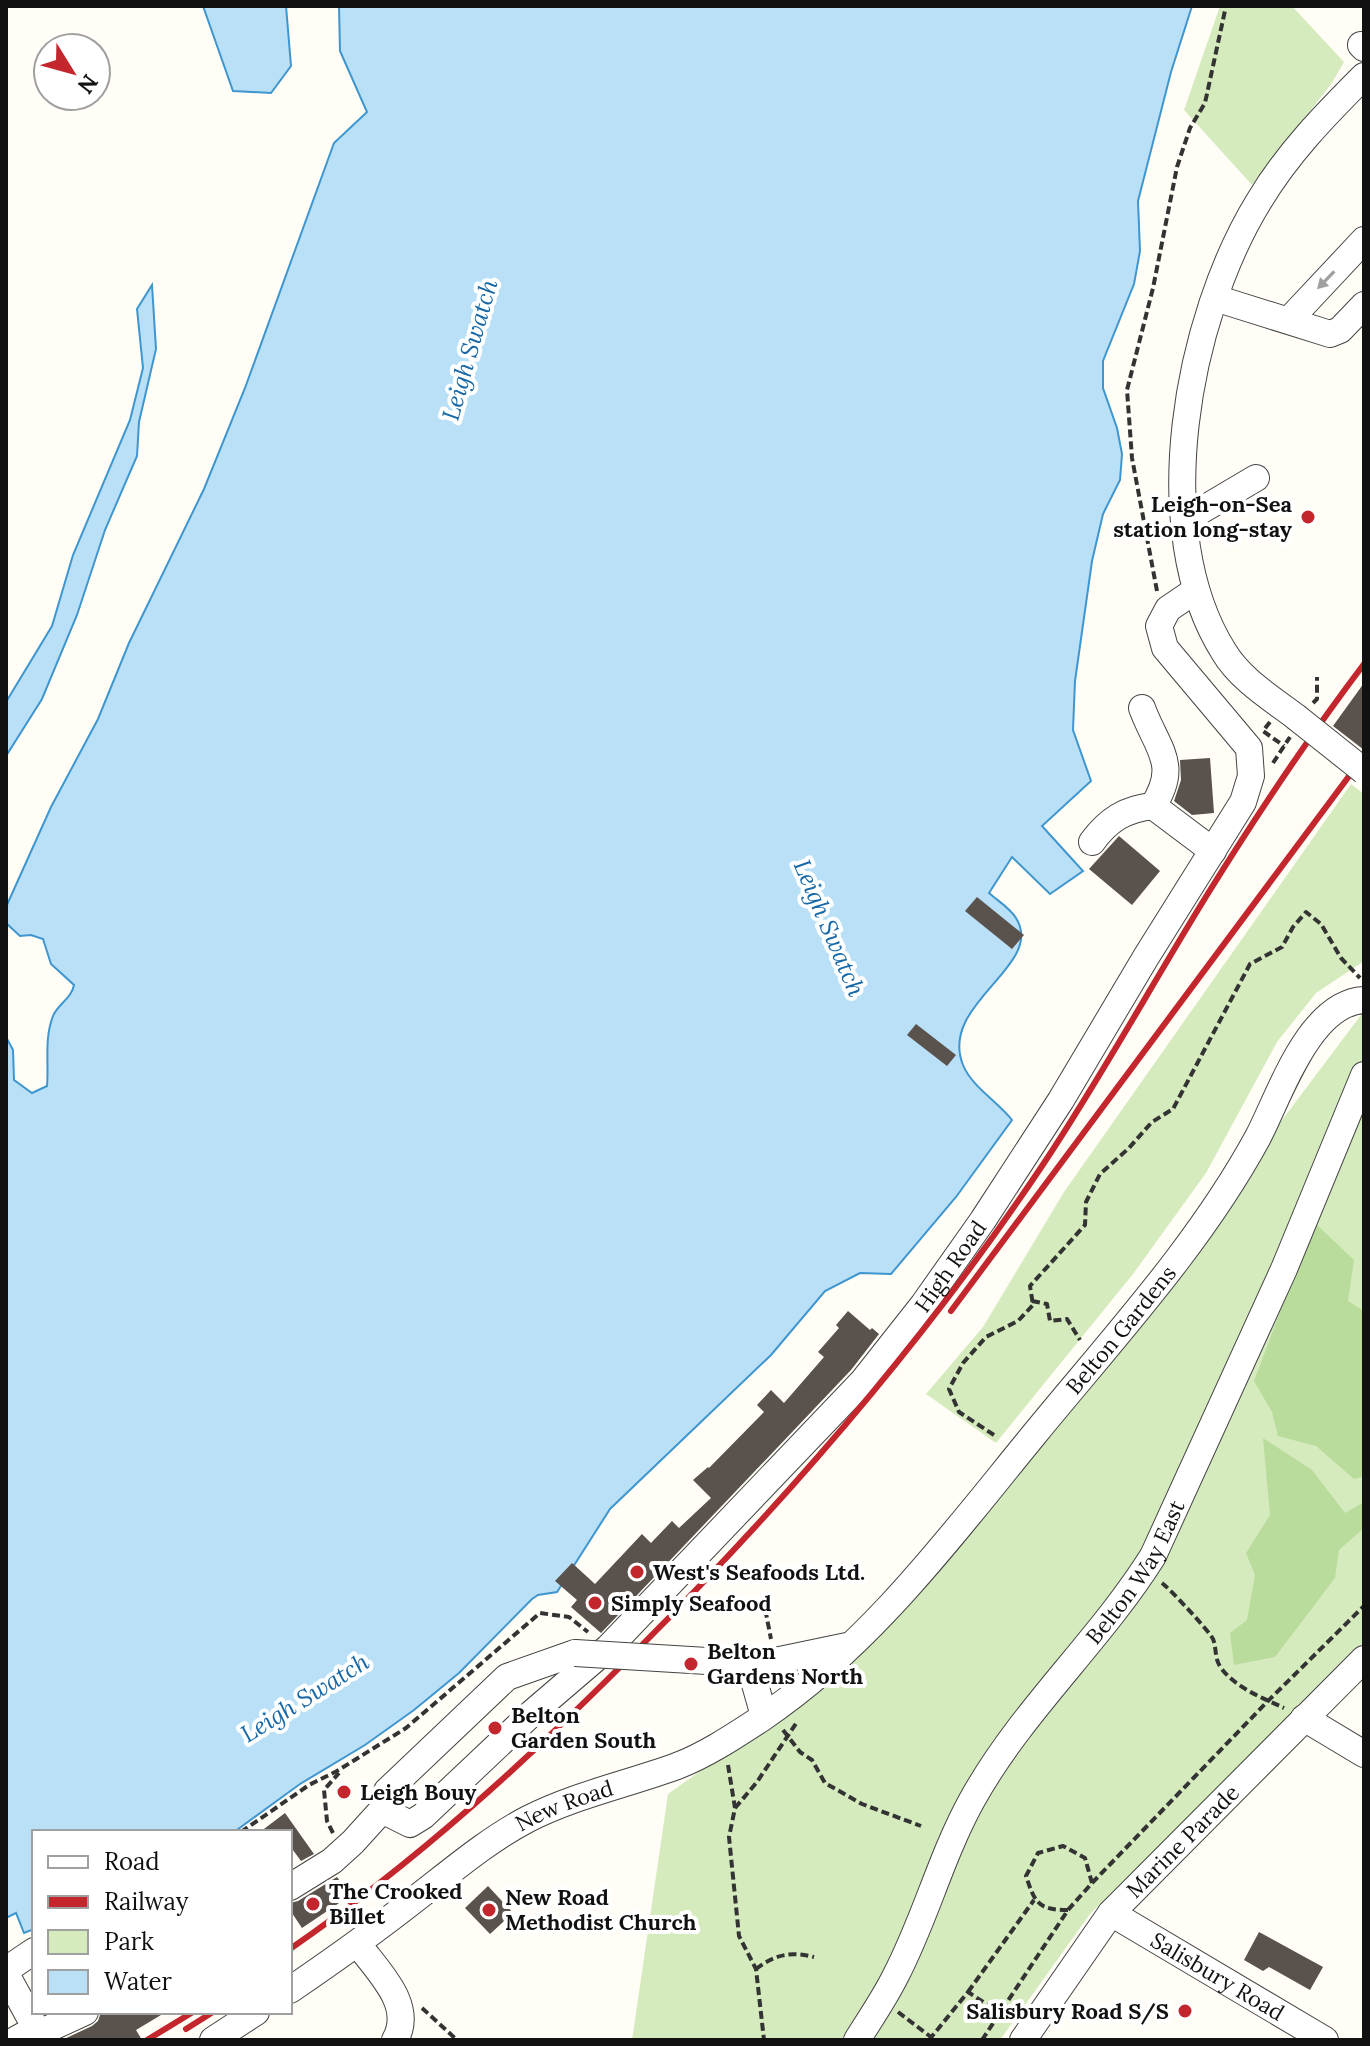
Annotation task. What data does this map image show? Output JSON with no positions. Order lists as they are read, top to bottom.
{
  "streets": {
    "street": [
      "High Road",
      "Belton Gardens",
      "Belton Way East",
      "New Road",
      "Marine Parade",
      "Salisbury Road"
    ]
  },
  "crossings": [
    ["Belton Gardens", "New Road"],
    ["Marine Parade", "Salisbury Road"]
  ],
  "water": ["Leigh Swatch"],
  "places": [
    "Leigh-on-Sea station long-stay",
    "West's Seafoods Ltd.",
    "Simply Seafood",
    "Belton Gardens North",
    "Belton Garden South",
    "Leigh Bouy",
    "The Crooked Billet",
    "New Road Methodist Church",
    "Salisbury Road S/S"
  ],
  "legend": [
    "Road",
    "Railway",
    "Park",
    "Water"
  ],
  "north": "bottom right"
}
